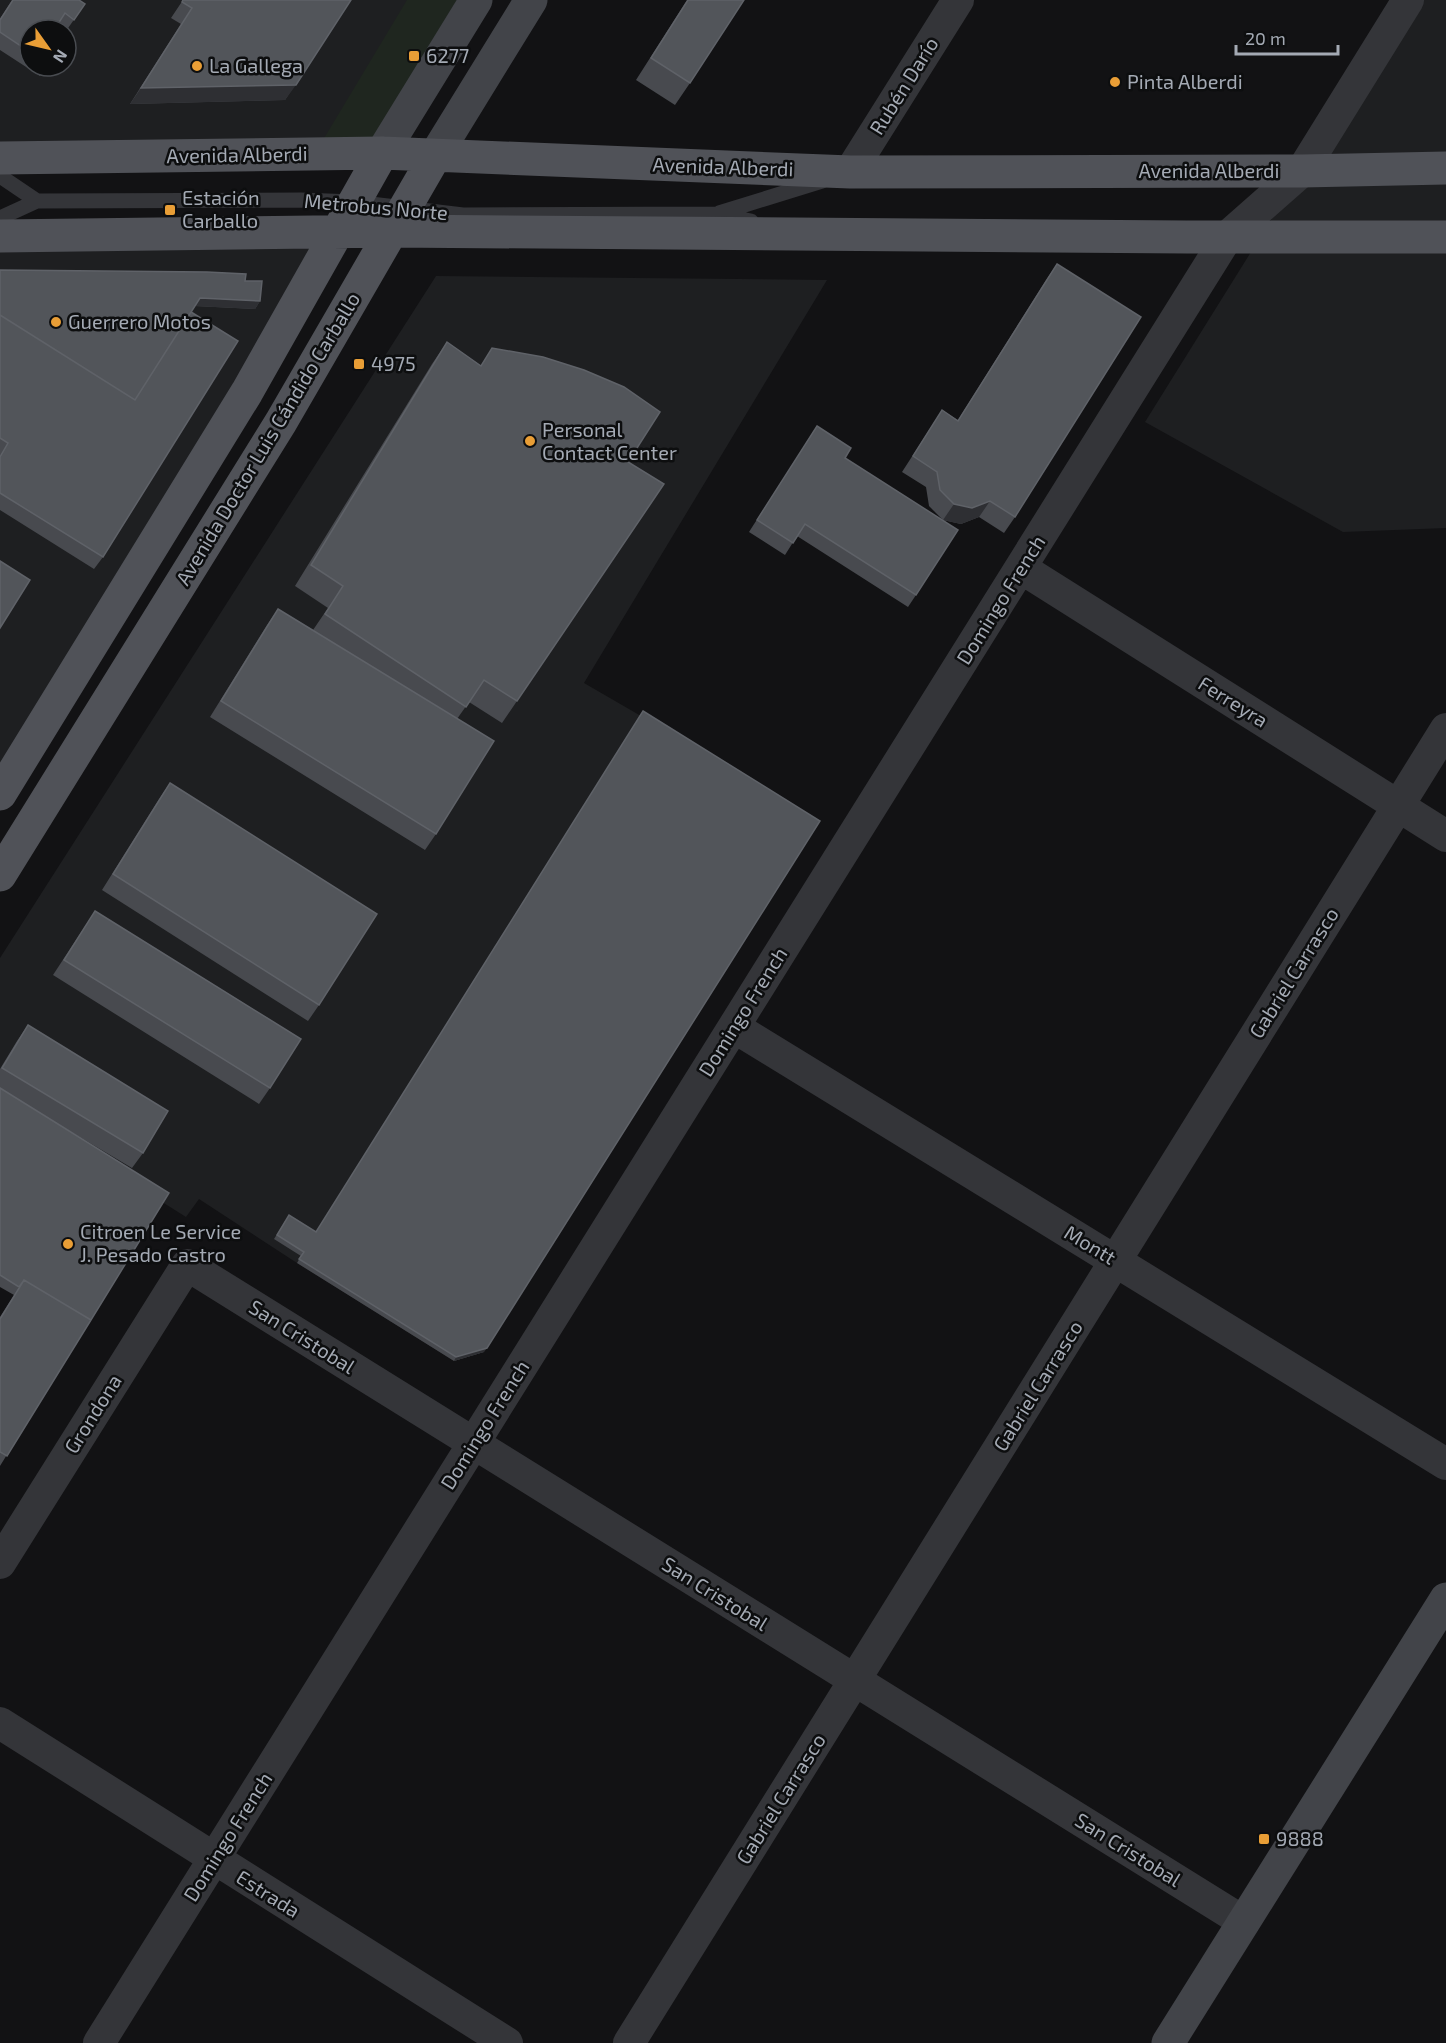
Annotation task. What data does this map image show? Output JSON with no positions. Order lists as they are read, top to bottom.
{
  "streets": {
    "main road": ["Avenida Alberdi", "Avenida Doctor Luis Cándido Carballo"],
    "street": [
      "Rubén Darío",
      "Domingo French",
      "Ferreyra",
      "Gabriel Carrasco",
      "Montt",
      "San Cristobal",
      "Grondona",
      "Estrada"
    ],
    "lane": ["Metrobus Norte"]
  },
  "crossings": [
    ["Rubén Darío", "Avenida Alberdi"],
    ["Rubén Darío", "Metrobus Norte"],
    ["Avenida Alberdi", "Metrobus Norte"],
    ["Avenida Alberdi", "Avenida Doctor Luis Cándido Carballo"],
    ["Avenida Alberdi", "Domingo French"],
    ["Metrobus Norte", "Avenida Doctor Luis Cándido Carballo"],
    ["Domingo French", "Ferreyra"],
    ["Domingo French", "Montt"],
    ["Domingo French", "San Cristobal"],
    ["Domingo French", "Estrada"],
    ["Ferreyra", "Gabriel Carrasco"],
    ["Gabriel Carrasco", "Montt"],
    ["Gabriel Carrasco", "San Cristobal"],
    ["San Cristobal", "Grondona"]
  ],
  "places": {
    "transit": [
      "6277",
      "Estación Carballo",
      "4975",
      "9888"
    ],
    "other": [
      "La Gallega",
      "Pinta Alberdi",
      "Guerrero Motos",
      "Personal Contact Center",
      "Citroen Le Service J. Pesado Castro"
    ]
  },
  "scale_bar": "20 m",
  "north": "bottom right"
}
